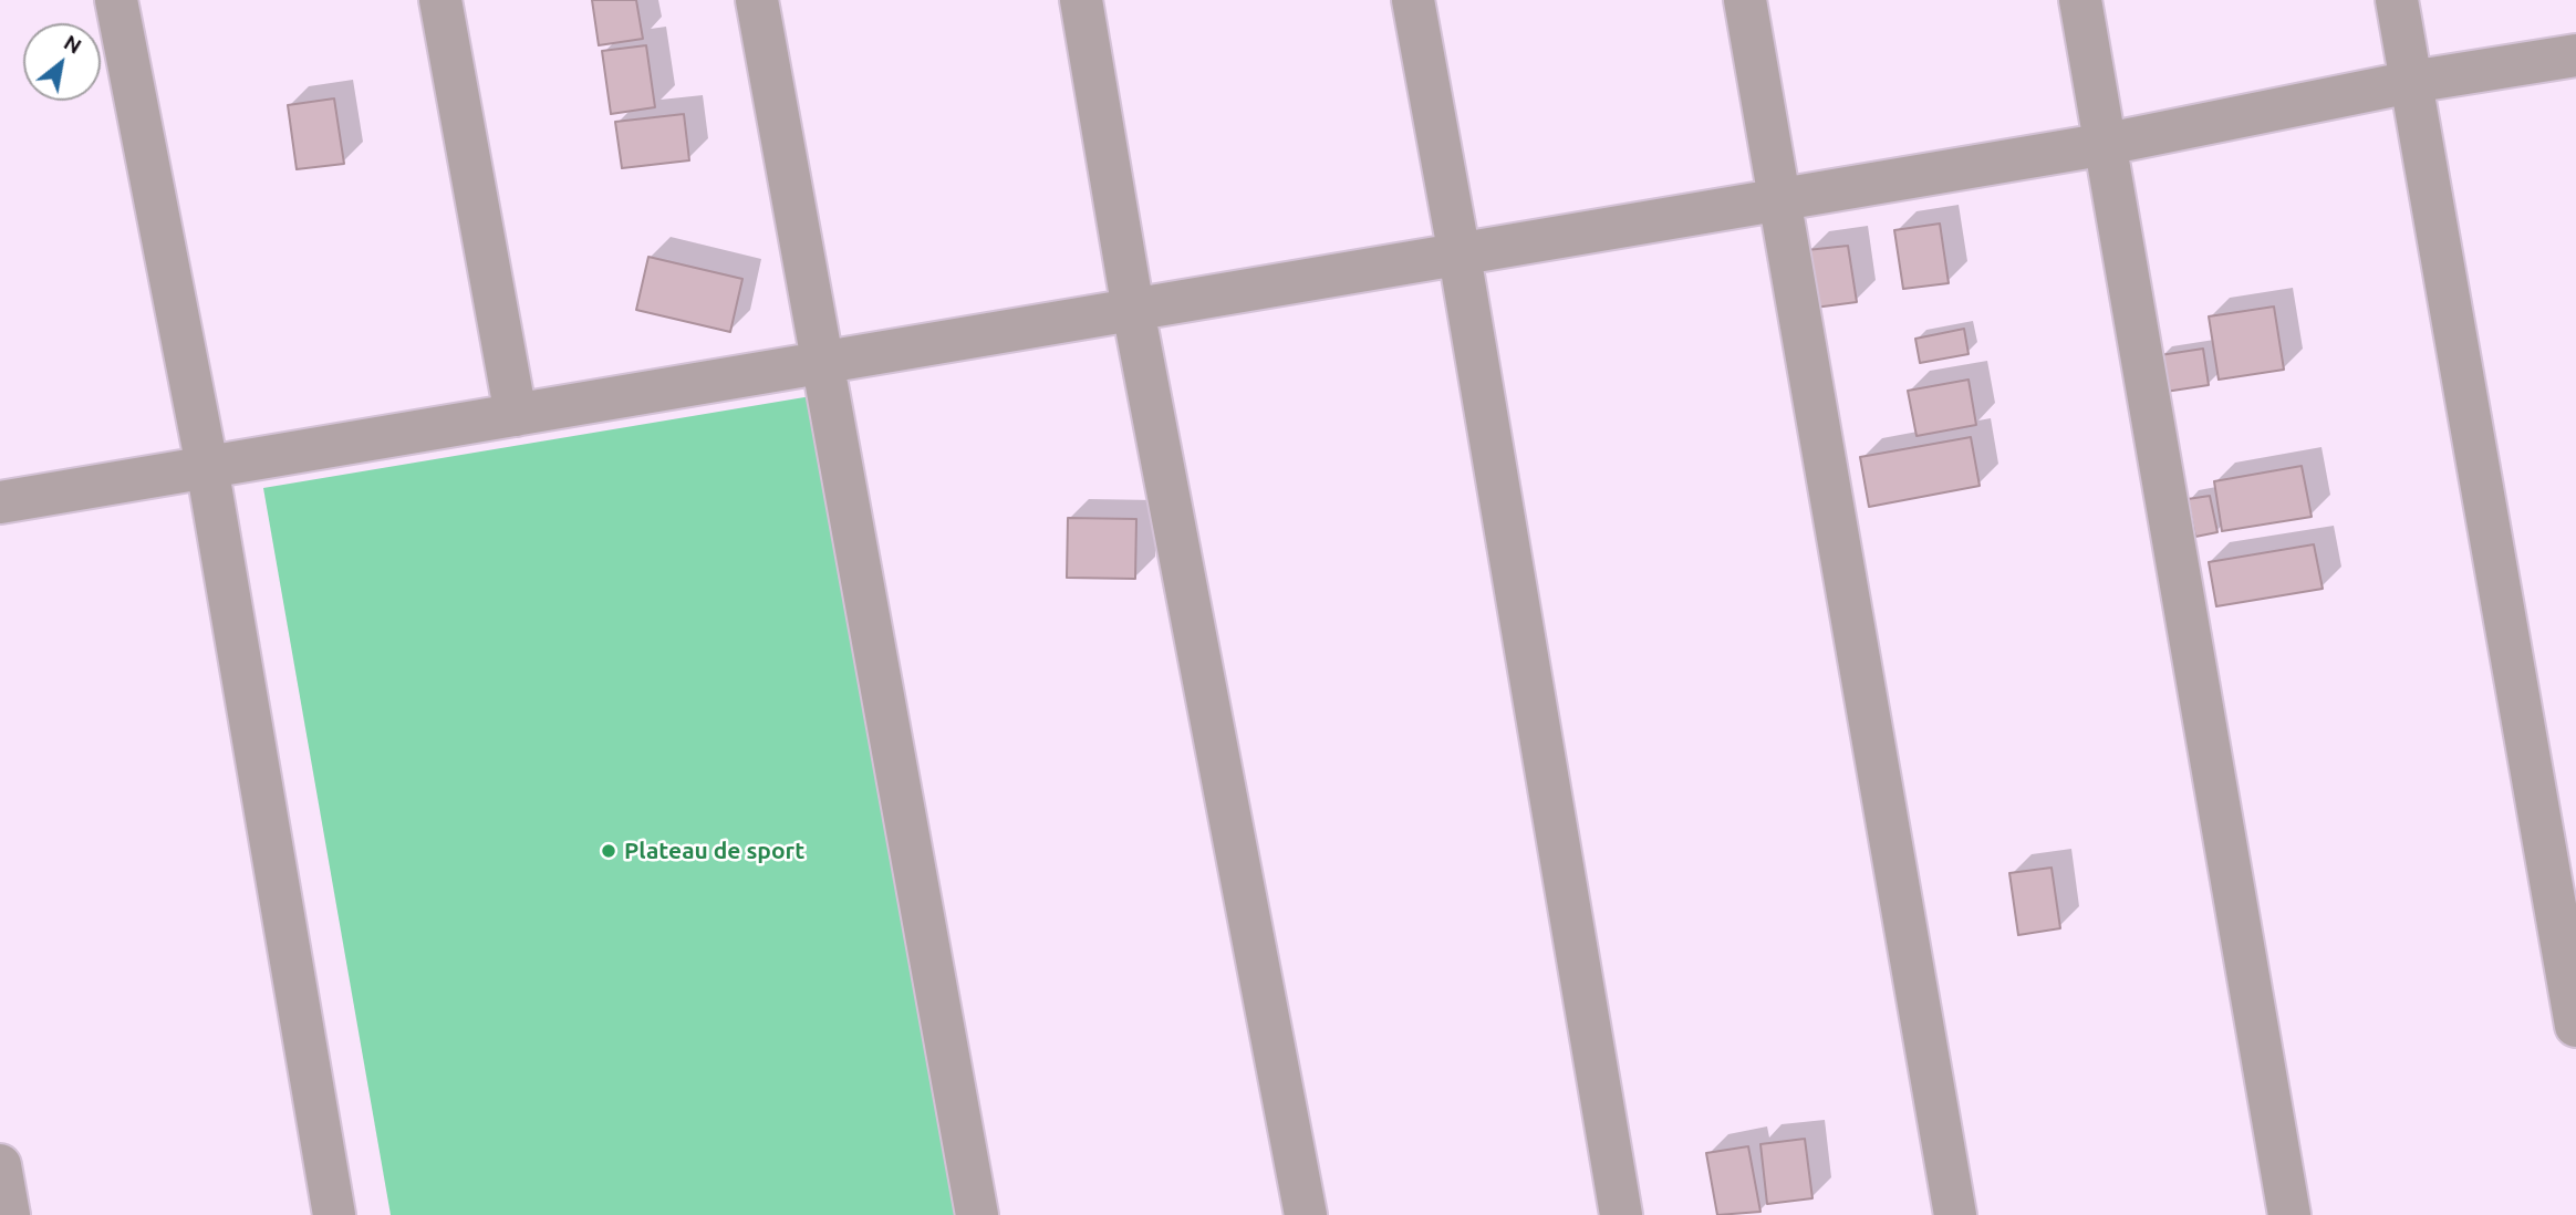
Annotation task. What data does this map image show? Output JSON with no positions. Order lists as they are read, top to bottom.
{
  "places": ["Plateau de sport"],
  "north": "top right"
}
